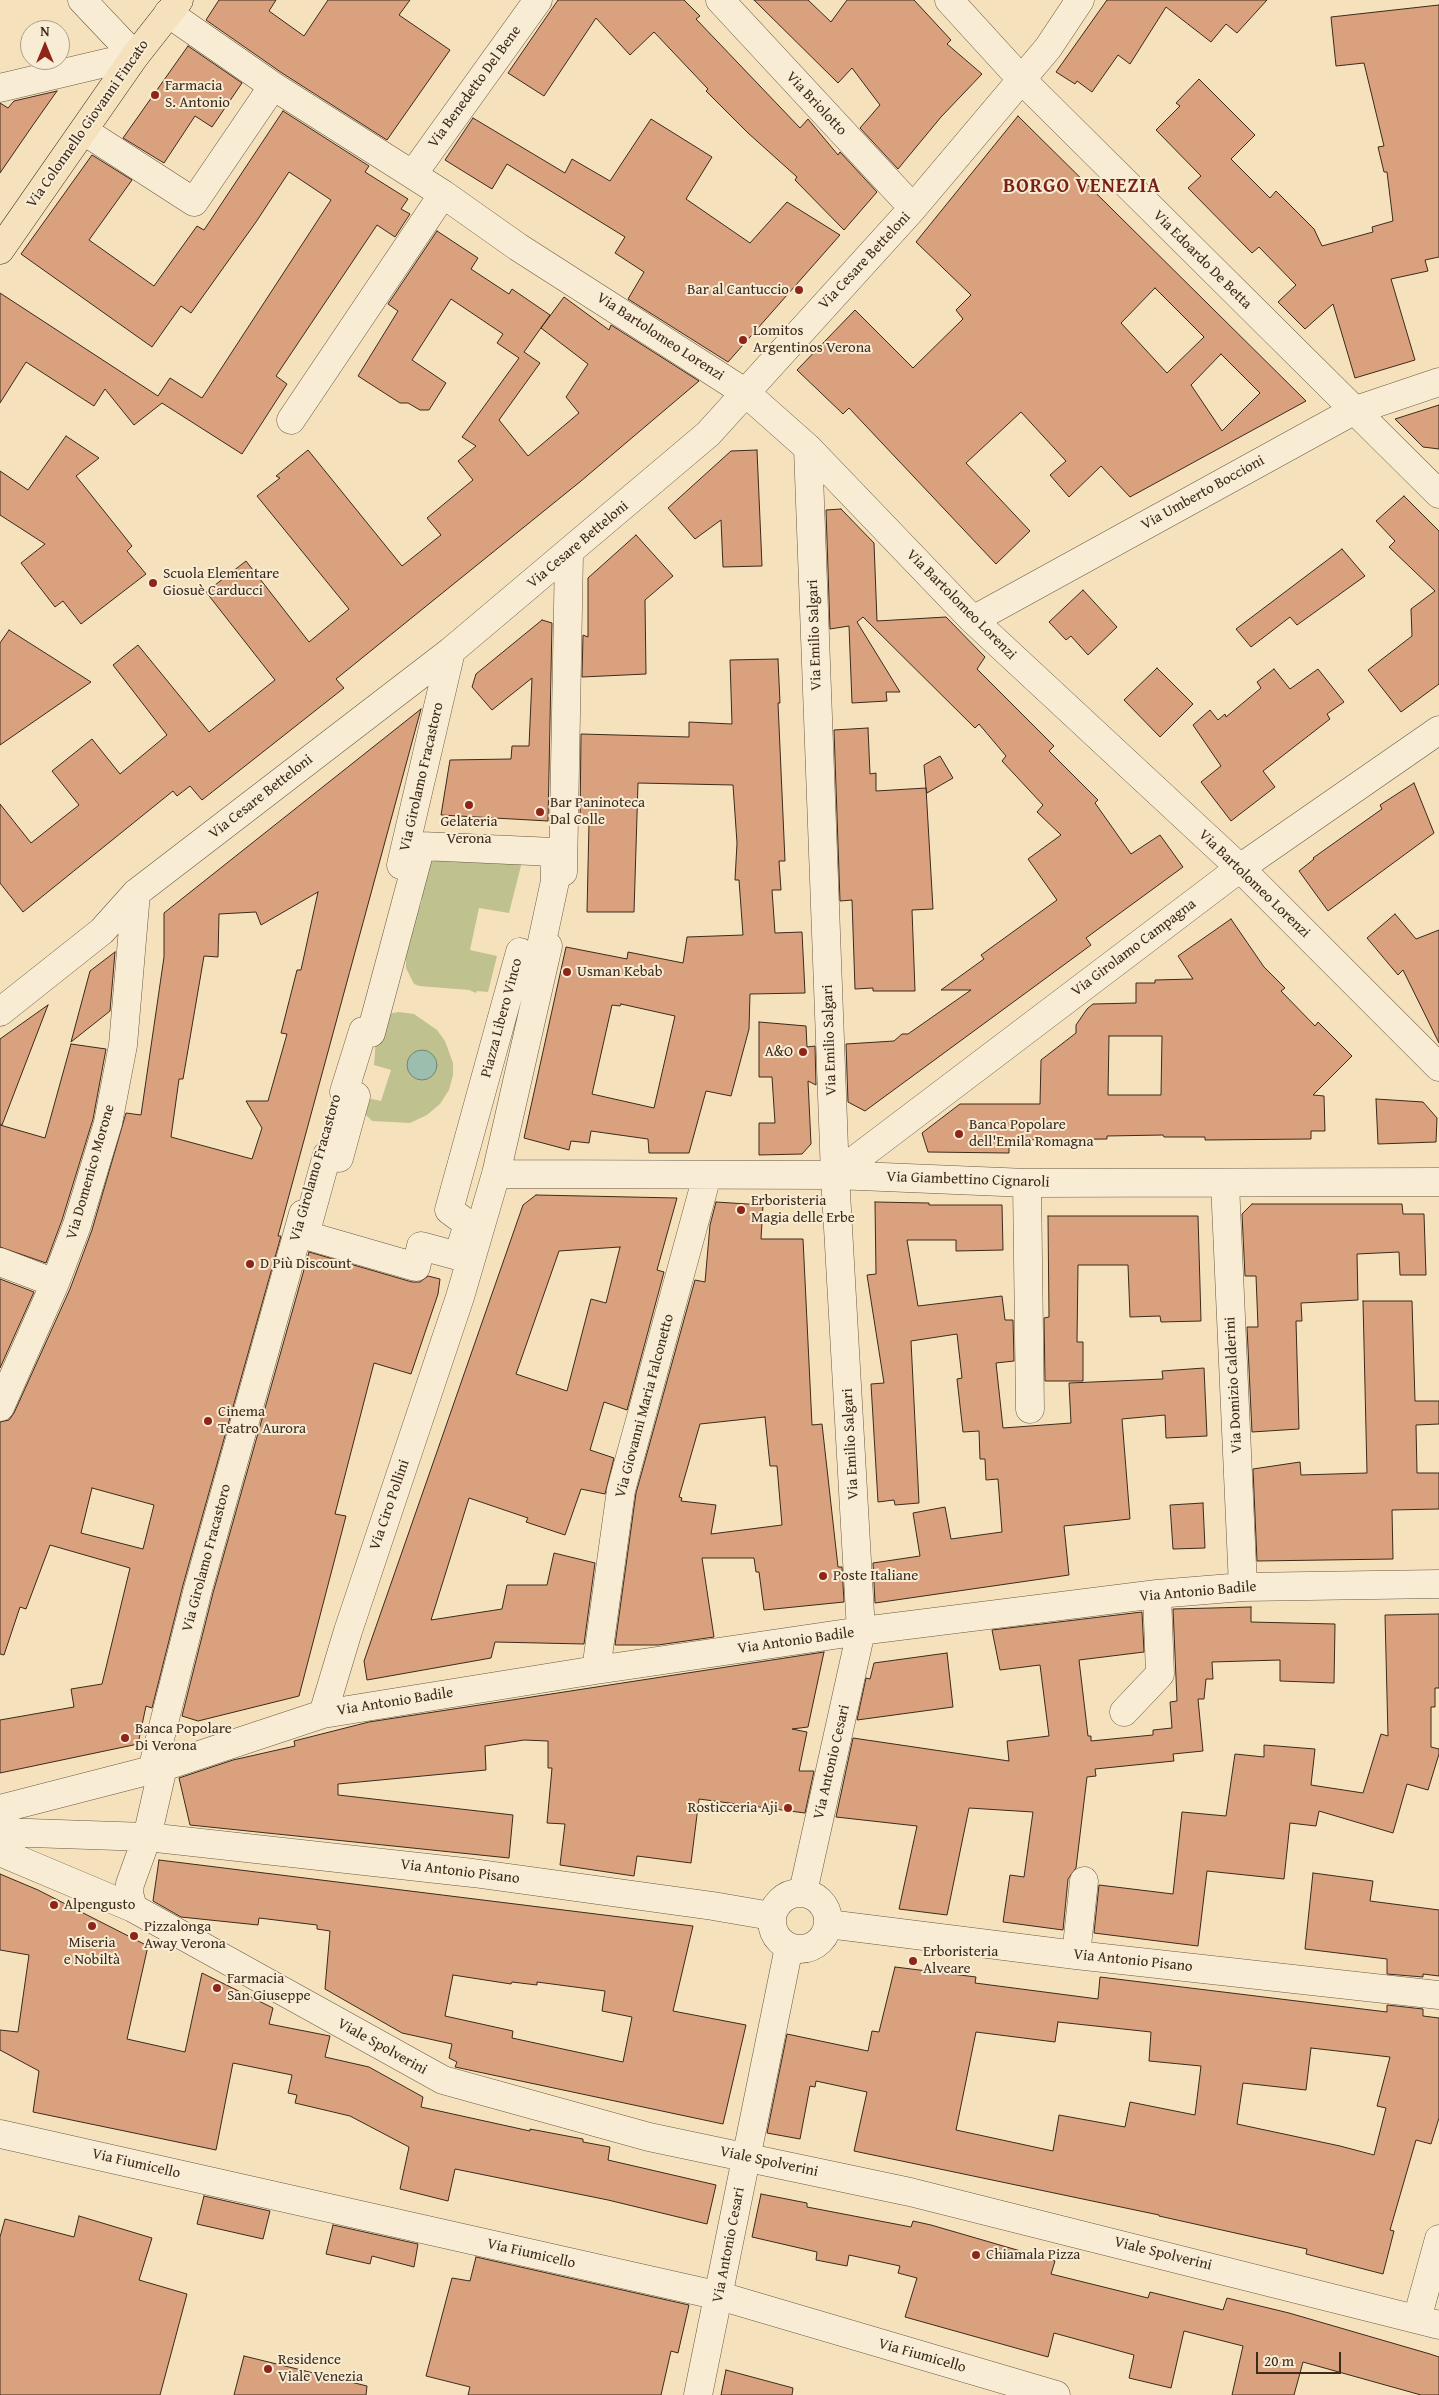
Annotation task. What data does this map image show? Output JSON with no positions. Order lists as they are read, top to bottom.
{
  "streets": {
    "main road": ["Via Colonnello Giovanni Fincato"],
    "street": [
      "Via Benedetto Del Bene",
      "Via Briolotto",
      "Via Edoardo De Betta",
      "Via Cesare Betteloni",
      "Via Bartolomeo Lorenzi",
      "Via Umberto Boccioni",
      "Via Emilio Salgari",
      "Via Girolamo Fracastoro",
      "Via Girolamo Campagna",
      "Piazza Libero Vinco",
      "Via Domenico Morone",
      "Via Giambettino Cignaroli",
      "Via Domizio Calderini",
      "Via Giovanni Maria Falconetto",
      "Via Ciro Pollini",
      "Via Antonio Badile",
      "Via Antonio Cesari",
      "Via Antonio Pisano",
      "Viale Spolverini",
      "Via Fiumicello"
    ]
  },
  "crossings": [
    ["Via Benedetto Del Bene", "Via Bartolomeo Lorenzi"],
    ["Via Briolotto", "Via Cesare Betteloni"],
    ["Via Colonnello Giovanni Fincato", "Via Bartolomeo Lorenzi"],
    ["Via Edoardo De Betta", "Via Cesare Betteloni"],
    ["Via Edoardo De Betta", "Via Umberto Boccioni"],
    ["Via Cesare Betteloni", "Via Bartolomeo Lorenzi"],
    ["Via Cesare Betteloni", "Via Girolamo Fracastoro"],
    ["Via Cesare Betteloni", "Piazza Libero Vinco"],
    ["Via Cesare Betteloni", "Via Domenico Morone"],
    ["Via Bartolomeo Lorenzi", "Via Umberto Boccioni"],
    ["Via Bartolomeo Lorenzi", "Via Emilio Salgari"],
    ["Via Bartolomeo Lorenzi", "Via Girolamo Campagna"],
    ["Via Emilio Salgari", "Via Girolamo Campagna"],
    ["Via Emilio Salgari", "Via Giambettino Cignaroli"],
    ["Via Emilio Salgari", "Via Antonio Badile"],
    ["Via Emilio Salgari", "Via Antonio Cesari"],
    ["Via Girolamo Fracastoro", "Via Antonio Badile"],
    ["Via Girolamo Fracastoro", "Via Antonio Pisano"],
    ["Via Girolamo Fracastoro", "Viale Spolverini"],
    ["Via Girolamo Campagna", "Via Giambettino Cignaroli"],
    ["Piazza Libero Vinco", "Via Giambettino Cignaroli"],
    ["Piazza Libero Vinco", "Via Ciro Pollini"],
    ["Via Giambettino Cignaroli", "Via Domizio Calderini"],
    ["Via Giambettino Cignaroli", "Via Giovanni Maria Falconetto"],
    ["Via Domizio Calderini", "Via Antonio Badile"],
    ["Via Giovanni Maria Falconetto", "Via Antonio Badile"],
    ["Via Ciro Pollini", "Via Antonio Badile"],
    ["Via Antonio Badile", "Via Antonio Cesari"],
    ["Via Antonio Cesari", "Via Antonio Pisano"],
    ["Via Antonio Cesari", "Viale Spolverini"],
    ["Via Antonio Cesari", "Via Fiumicello"]
  ],
  "districts": ["BORGO VENEZIA"],
  "places": [
    "Farmacia S. Antonio",
    "Bar al Cantuccio",
    "Lomitos Argentinos Verona",
    "Scuola Elementare Giosuè Carducci",
    "Gelateria Verona",
    "Bar Paninoteca Dal Colle",
    "Usman Kebab",
    "A&O",
    "Banca Popolare dell'Emila Romagna",
    "Erboristeria Magia delle Erbe",
    "D Più Discount",
    "Cinema Teatro Aurora",
    "Poste Italiane",
    "Banca Popolare Di Verona",
    "Rosticceria Aji",
    "Alpengusto",
    "Miseria e Nobiltà",
    "Pizzalonga Away Verona",
    "Erboristeria Alveare",
    "Farmacia San Giuseppe",
    "Chiamala Pizza",
    "Residence Viale Venezia"
  ],
  "scale_bar": "20 m",
  "north": "top"
}
